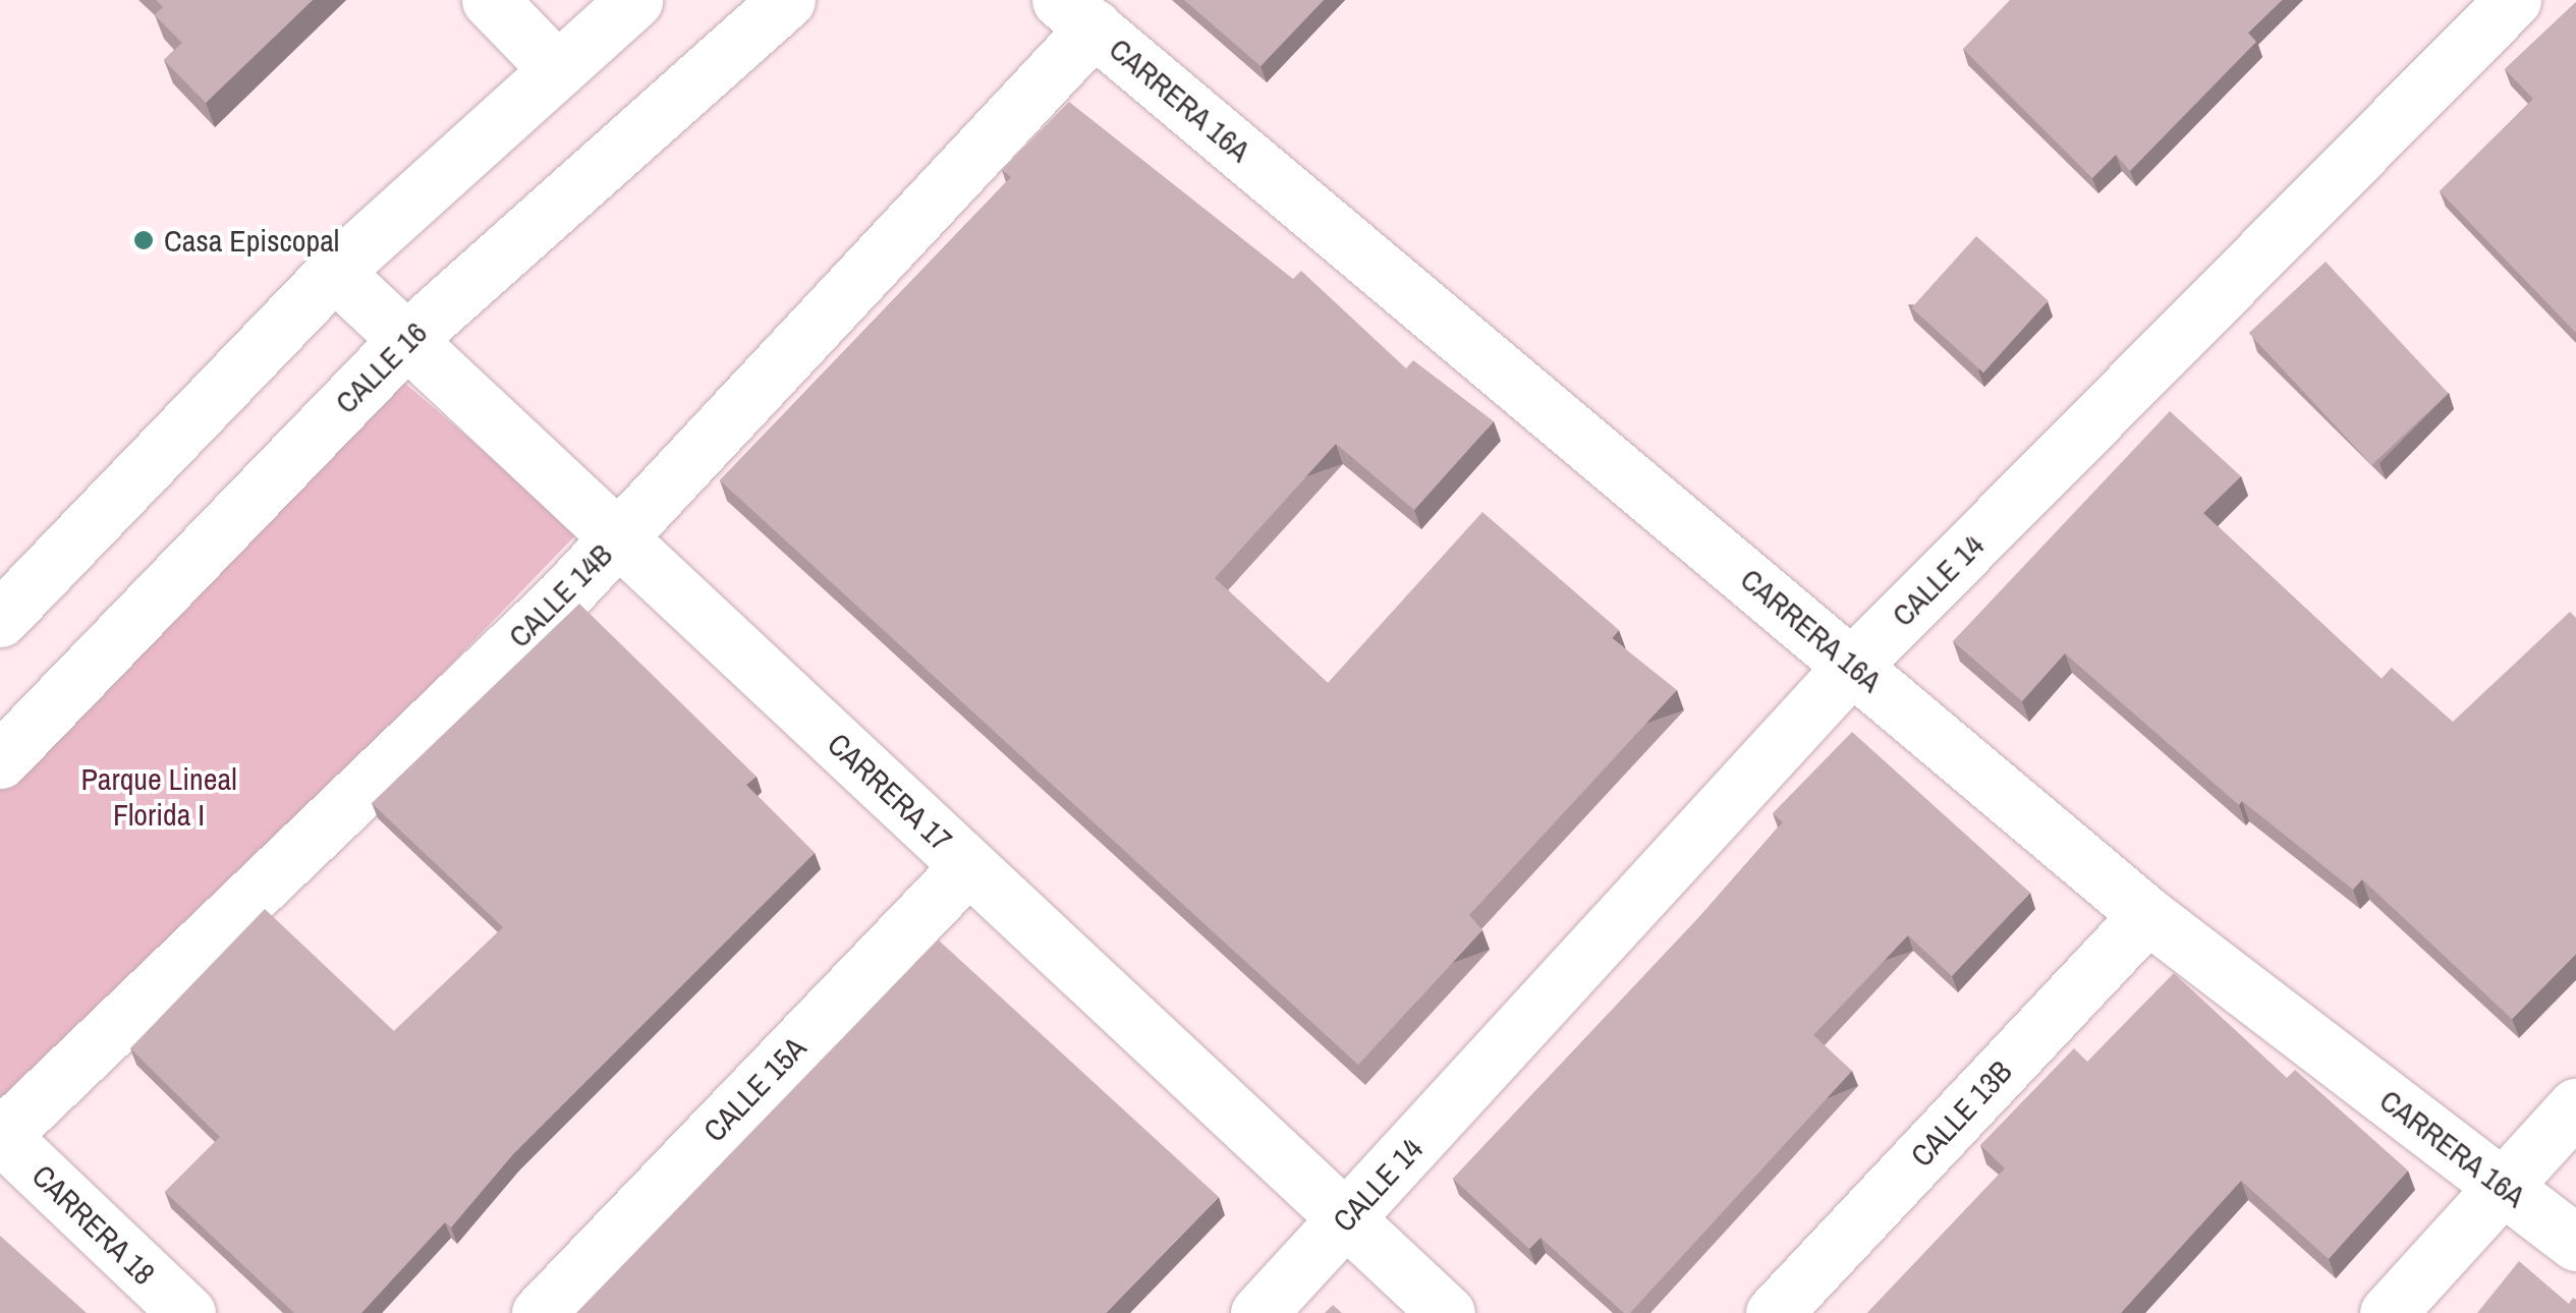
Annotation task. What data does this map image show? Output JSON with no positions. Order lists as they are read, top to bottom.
{
  "streets": {
    "main road": [
      "CARRERA 16A",
      "CALLE 16",
      "CALLE 14",
      "CALLE 14B",
      "CARRERA 17",
      "CALLE 15A",
      "CALLE 13B",
      "CARRERA 18"
    ]
  },
  "crossings": [
    ["CARRERA 16A", "CALLE 14"],
    ["CARRERA 16A", "CALLE 14B"],
    ["CARRERA 16A", "CALLE 13B"],
    ["CALLE 16", "CARRERA 17"],
    ["CALLE 14", "CARRERA 17"],
    ["CALLE 14B", "CARRERA 17"],
    ["CALLE 14B", "CARRERA 18"],
    ["CARRERA 17", "CALLE 15A"]
  ],
  "parks": ["Parque Lineal Florida I"],
  "places": ["Casa Episcopal"]
}
